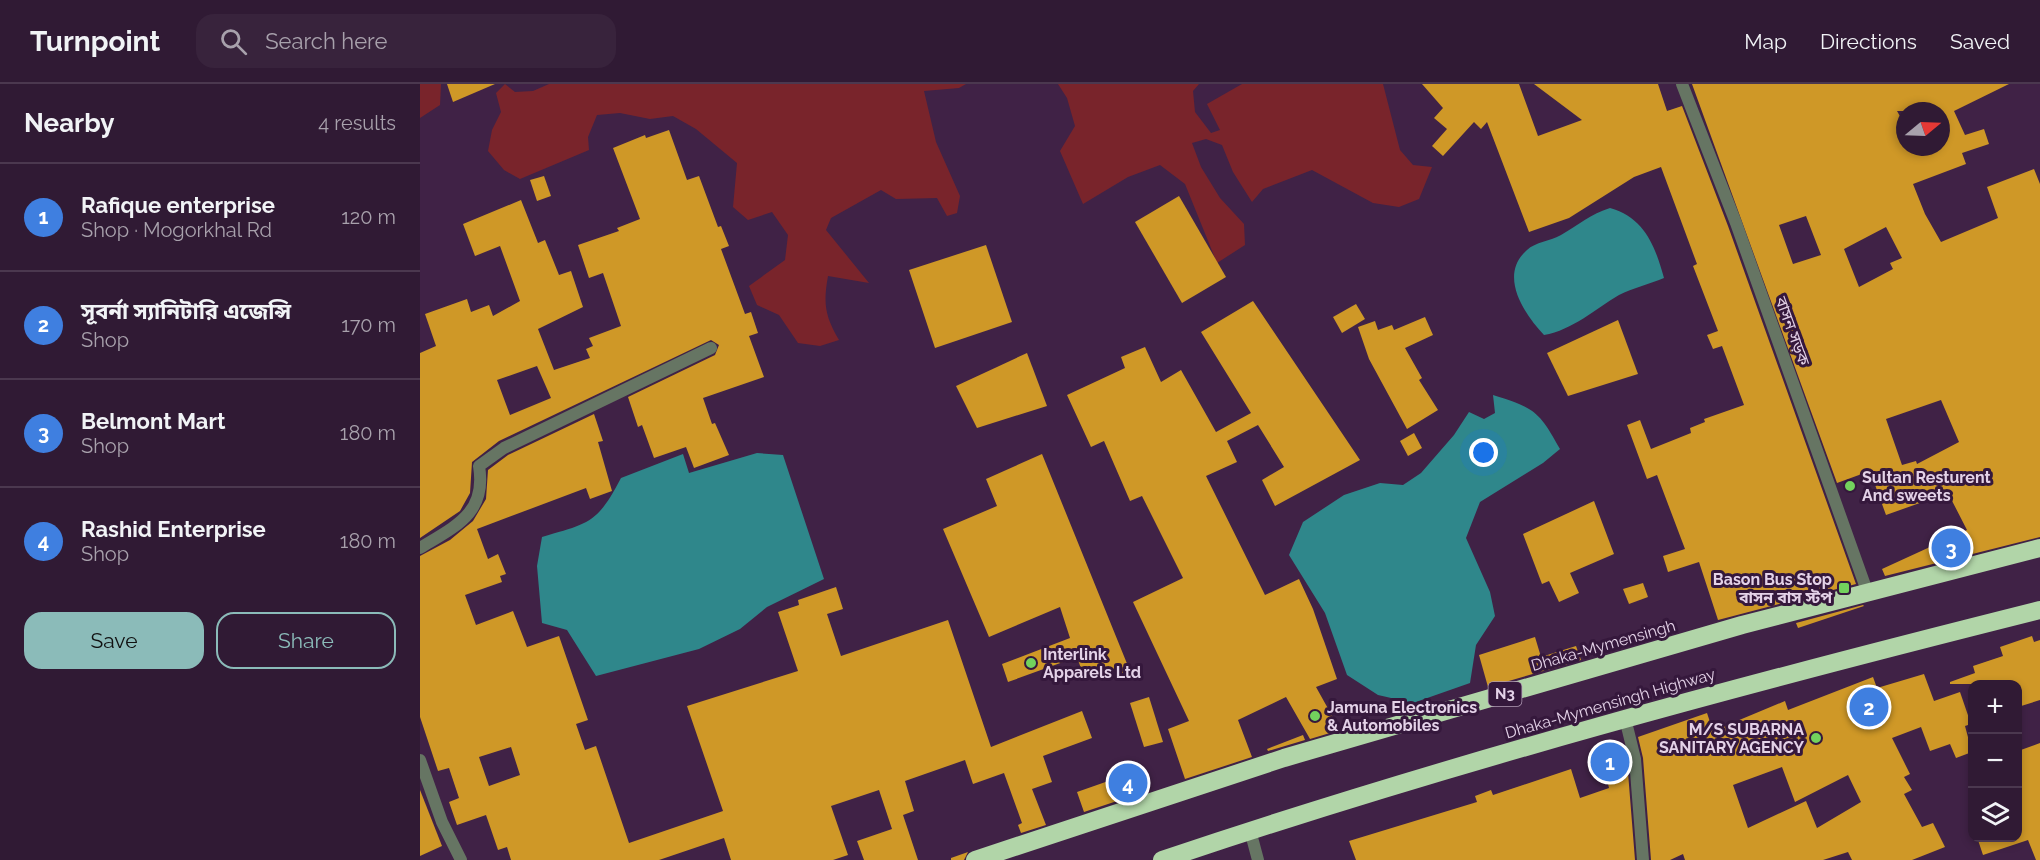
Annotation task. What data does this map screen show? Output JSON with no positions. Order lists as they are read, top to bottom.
{
  "streets": {
    "highway": ["Dhaka-Mymensingh", "N3", "Dhaka-Mymensingh Highway"],
    "street": ["বাসন সড়ক"]
  },
  "crossings": [
    ["বাসন সড়ক", "Dhaka-Mymensingh"]
  ],
  "places": {
    "other": [
      "Sultan Resturent And sweets",
      "Interlink Apparels Ltd",
      "Jamuna Electronics & Automobiles",
      "M/S SUBARNA SANITARY AGENCY"
    ],
    "transit": ["Bason Bus Stop বাসন বাস স্টপ"]
  },
  "north": "right",
  "page": {
    "header": "Turnpoint",
    "search": "Search here",
    "nav": ["Map", "Directions", "Saved"],
    "heading": ["Nearby", "4 results"],
    "list": [
      {
        "mark": "1",
        "name": "Rafique enterprise",
        "note": "Shop · Mogorkhal Rd",
        "value": "120 m"
      },
      {
        "mark": "2",
        "name": "সূবর্না স্যানিটারি এজেন্সি",
        "note": "Shop",
        "value": "170 m"
      },
      {
        "mark": "3",
        "name": "Belmont Mart",
        "note": "Shop",
        "value": "180 m"
      },
      {
        "mark": "4",
        "name": "Rashid Enterprise",
        "note": "Shop",
        "value": "180 m"
      }
    ],
    "pins": [
      "3",
      "2",
      "1",
      "4"
    ],
    "buttons": ["Save", "Share"],
    "map_buttons": ["+", "−"]
  }
}
